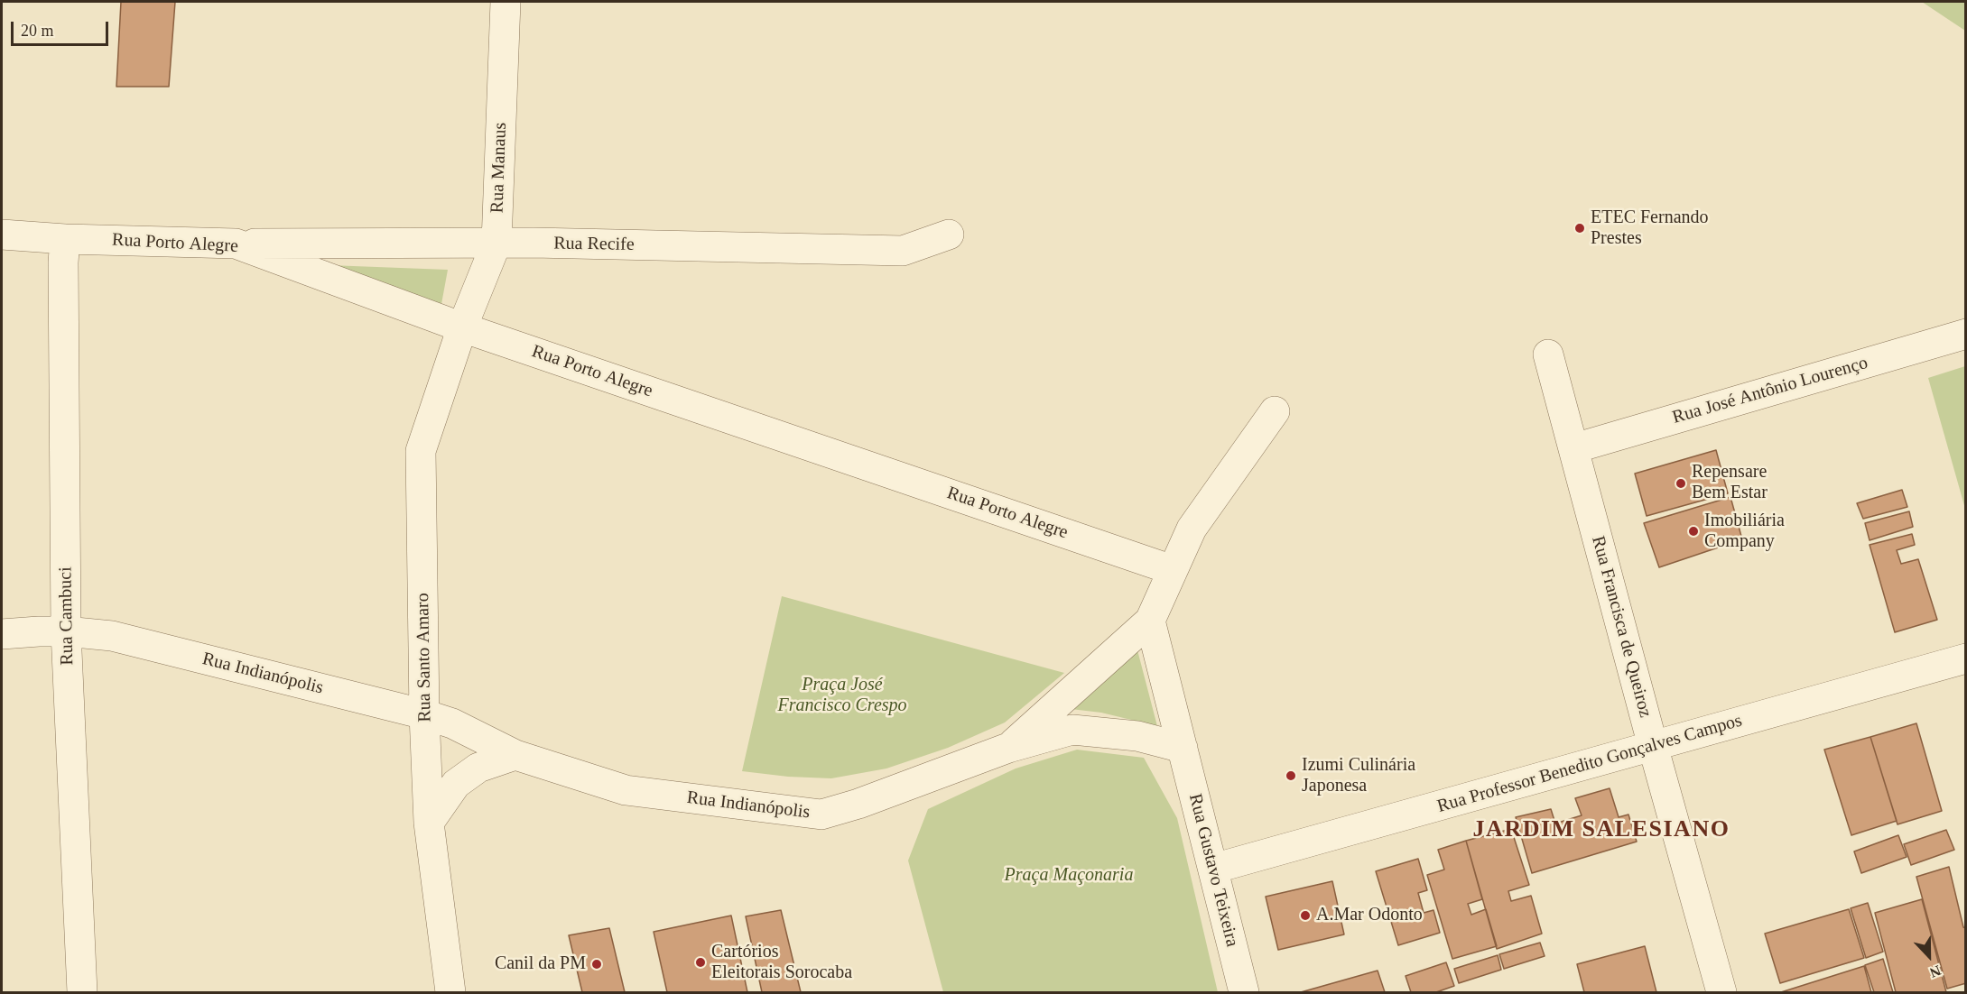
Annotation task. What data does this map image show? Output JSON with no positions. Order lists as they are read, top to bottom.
{
  "streets": {
    "street": [
      "Rua Manaus",
      "Rua Porto Alegre",
      "Rua Recife",
      "Rua José Antônio Lourenço",
      "Rua Cambuci",
      "Rua Francisca de Queiroz",
      "Rua Santo Amaro",
      "Rua Indianópolis",
      "Rua Professor Benedito Gonçalves Campos",
      "Rua Gustavo Teixeira"
    ]
  },
  "crossings": [
    ["Rua Manaus", "Rua Porto Alegre"],
    ["Rua Manaus", "Rua Recife"],
    ["Rua Manaus", "Rua Santo Amaro"],
    ["Rua Porto Alegre", "Rua Recife"],
    ["Rua Porto Alegre", "Rua Cambuci"],
    ["Rua Porto Alegre", "Rua Santo Amaro"],
    ["Rua José Antônio Lourenço", "Rua Francisca de Queiroz"],
    ["Rua Cambuci", "Rua Indianópolis"],
    ["Rua Francisca de Queiroz", "Rua Professor Benedito Gonçalves Campos"],
    ["Rua Santo Amaro", "Rua Indianópolis"],
    ["Rua Indianópolis", "Rua Gustavo Teixeira"],
    ["Rua Professor Benedito Gonçalves Campos", "Rua Gustavo Teixeira"]
  ],
  "districts": ["JARDIM SALESIANO"],
  "parks": ["Praça José Francisco Crespo", "Praça Maçonaria"],
  "places": [
    "ETEC Fernando Prestes",
    "Repensare Bem Estar",
    "Imobiliária Company",
    "Izumi Culinária Japonesa",
    "A.Mar Odonto",
    "Cartórios Eleitorais Sorocaba",
    "Canil da PM"
  ],
  "scale_bar": "20 m",
  "north": "bottom"
}
